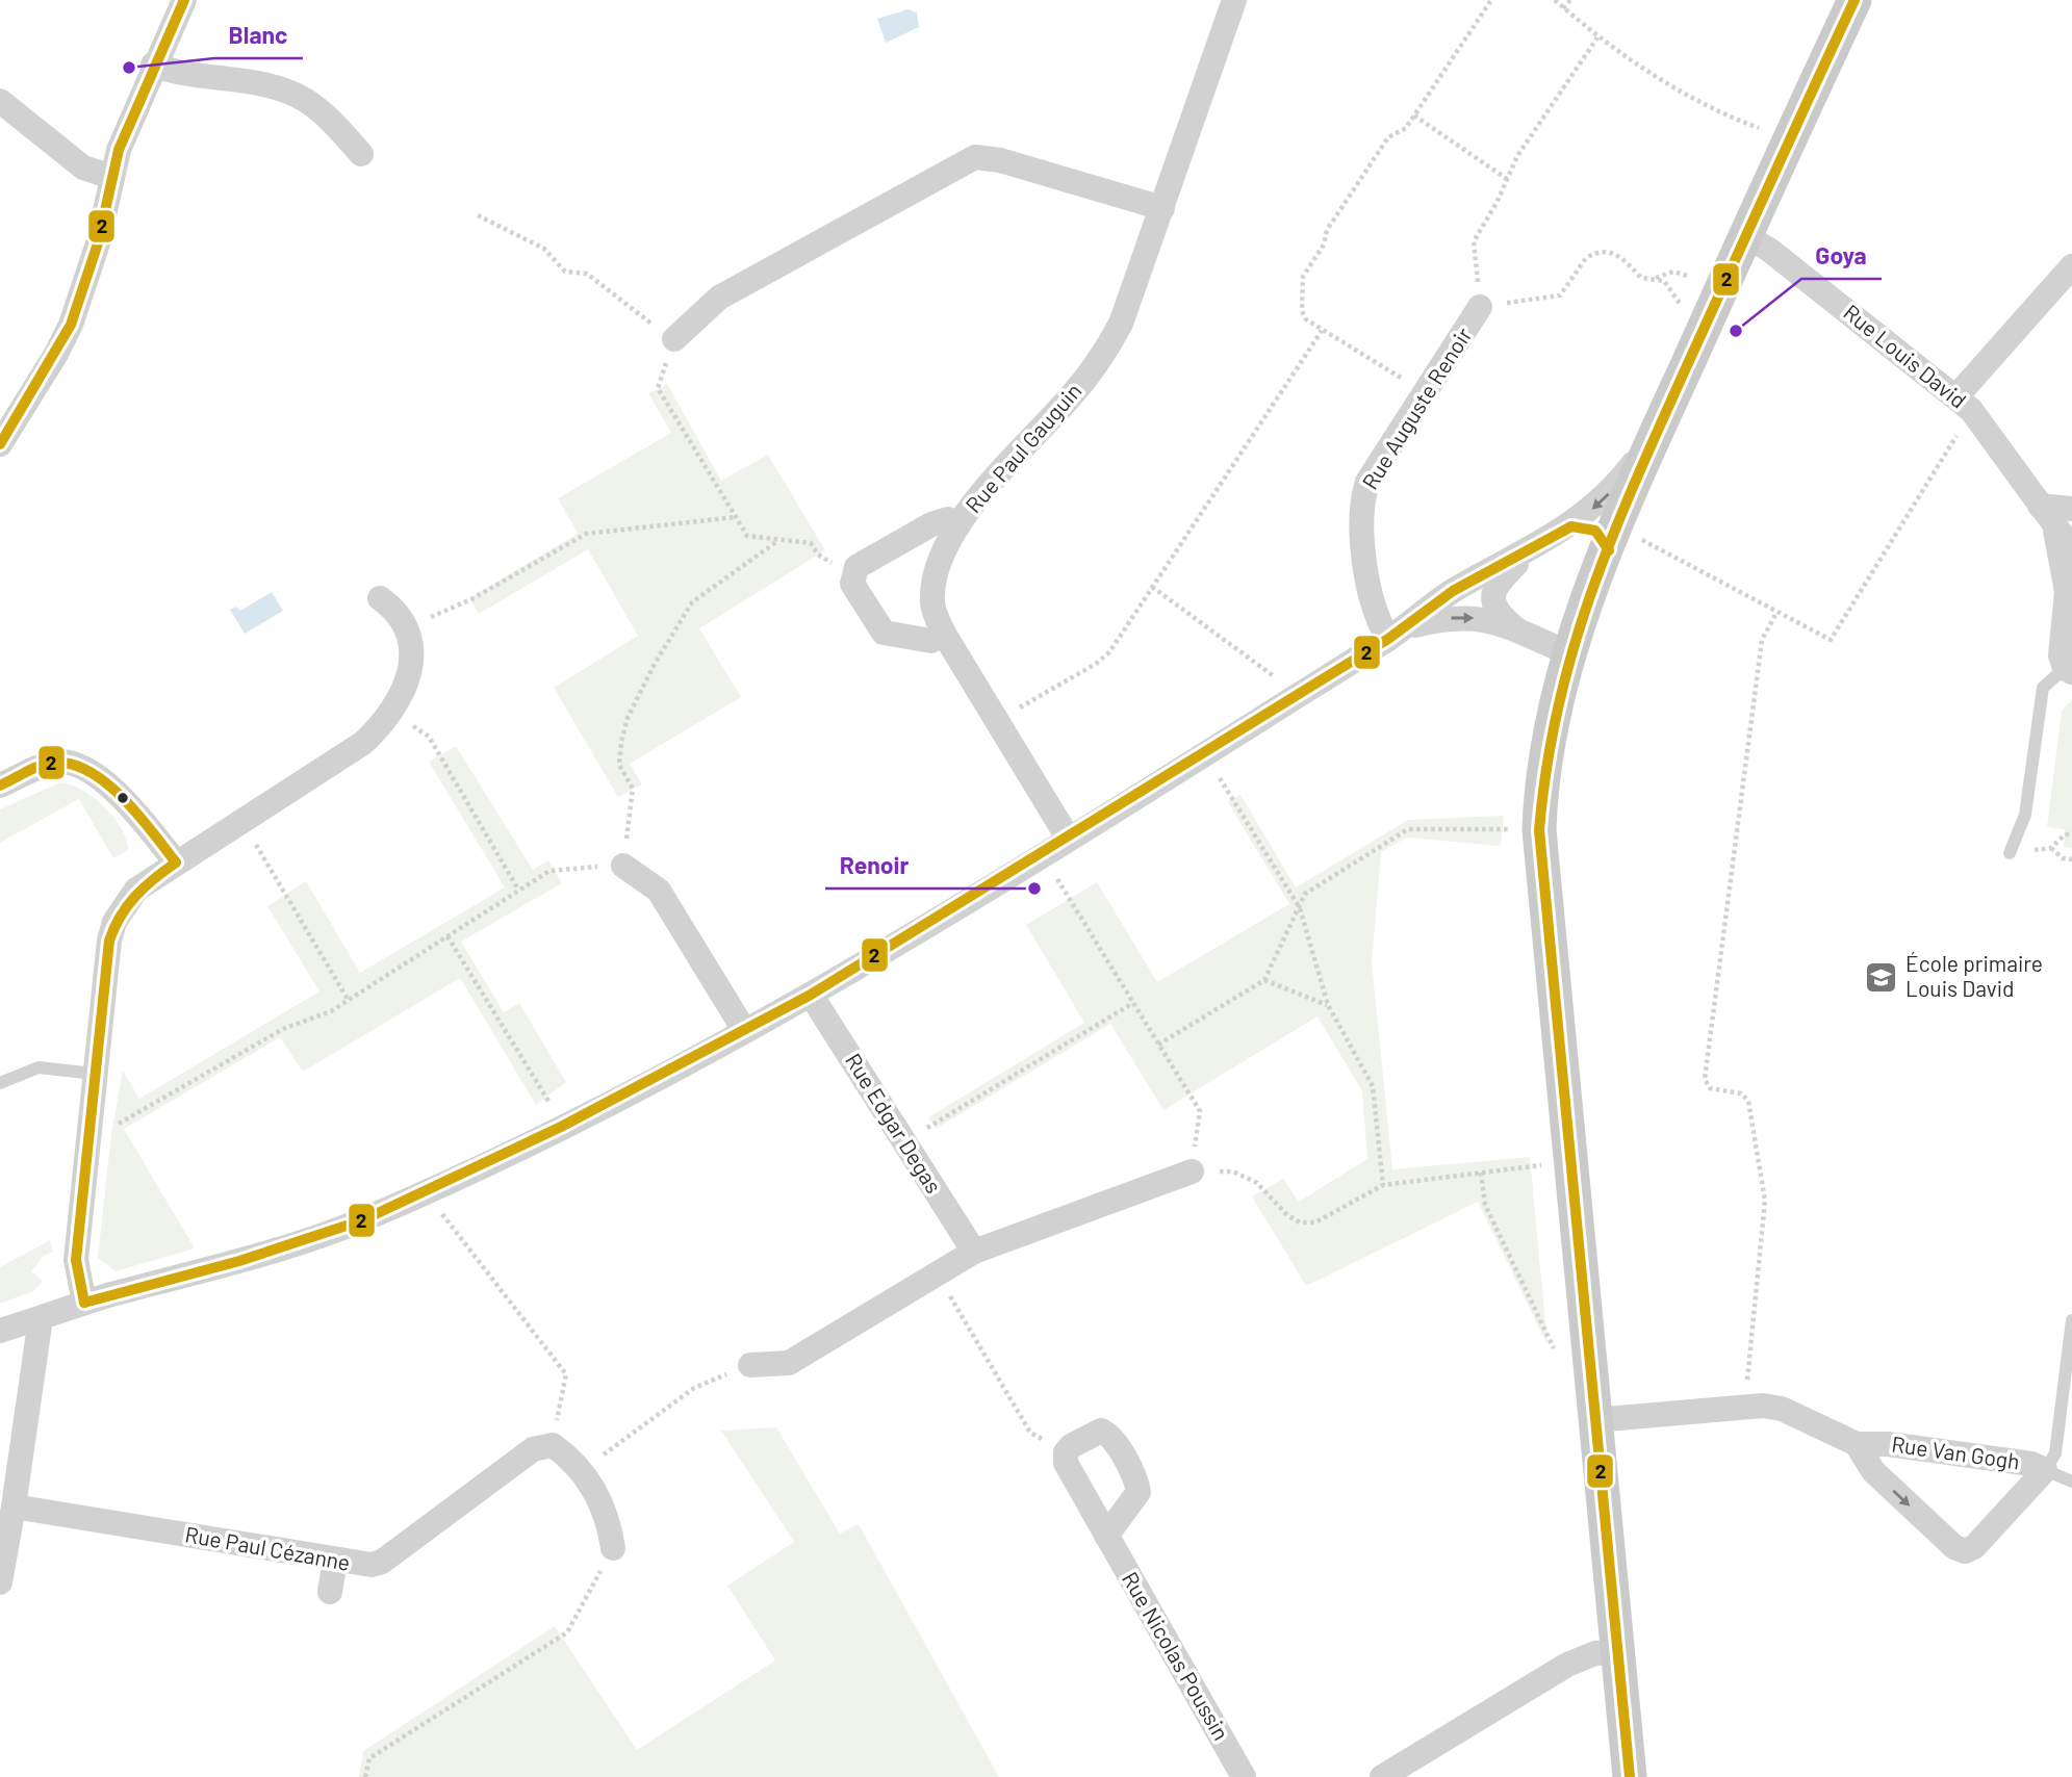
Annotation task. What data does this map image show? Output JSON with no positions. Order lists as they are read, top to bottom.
{
  "streets": {
    "street": [
      "Rue Louis David",
      "Rue Auguste Renoir",
      "Rue Paul Gauguin",
      "Rue Edgar Degas",
      "Rue Van Gogh",
      "Rue Paul Cézanne",
      "Rue Nicolas Poussin"
    ]
  },
  "places": {
    "other": ["Blanc", "Goya", "Renoir"],
    "school or university": ["École primaire Louis David"]
  },
  "lines": ["transit line 2"]
}
